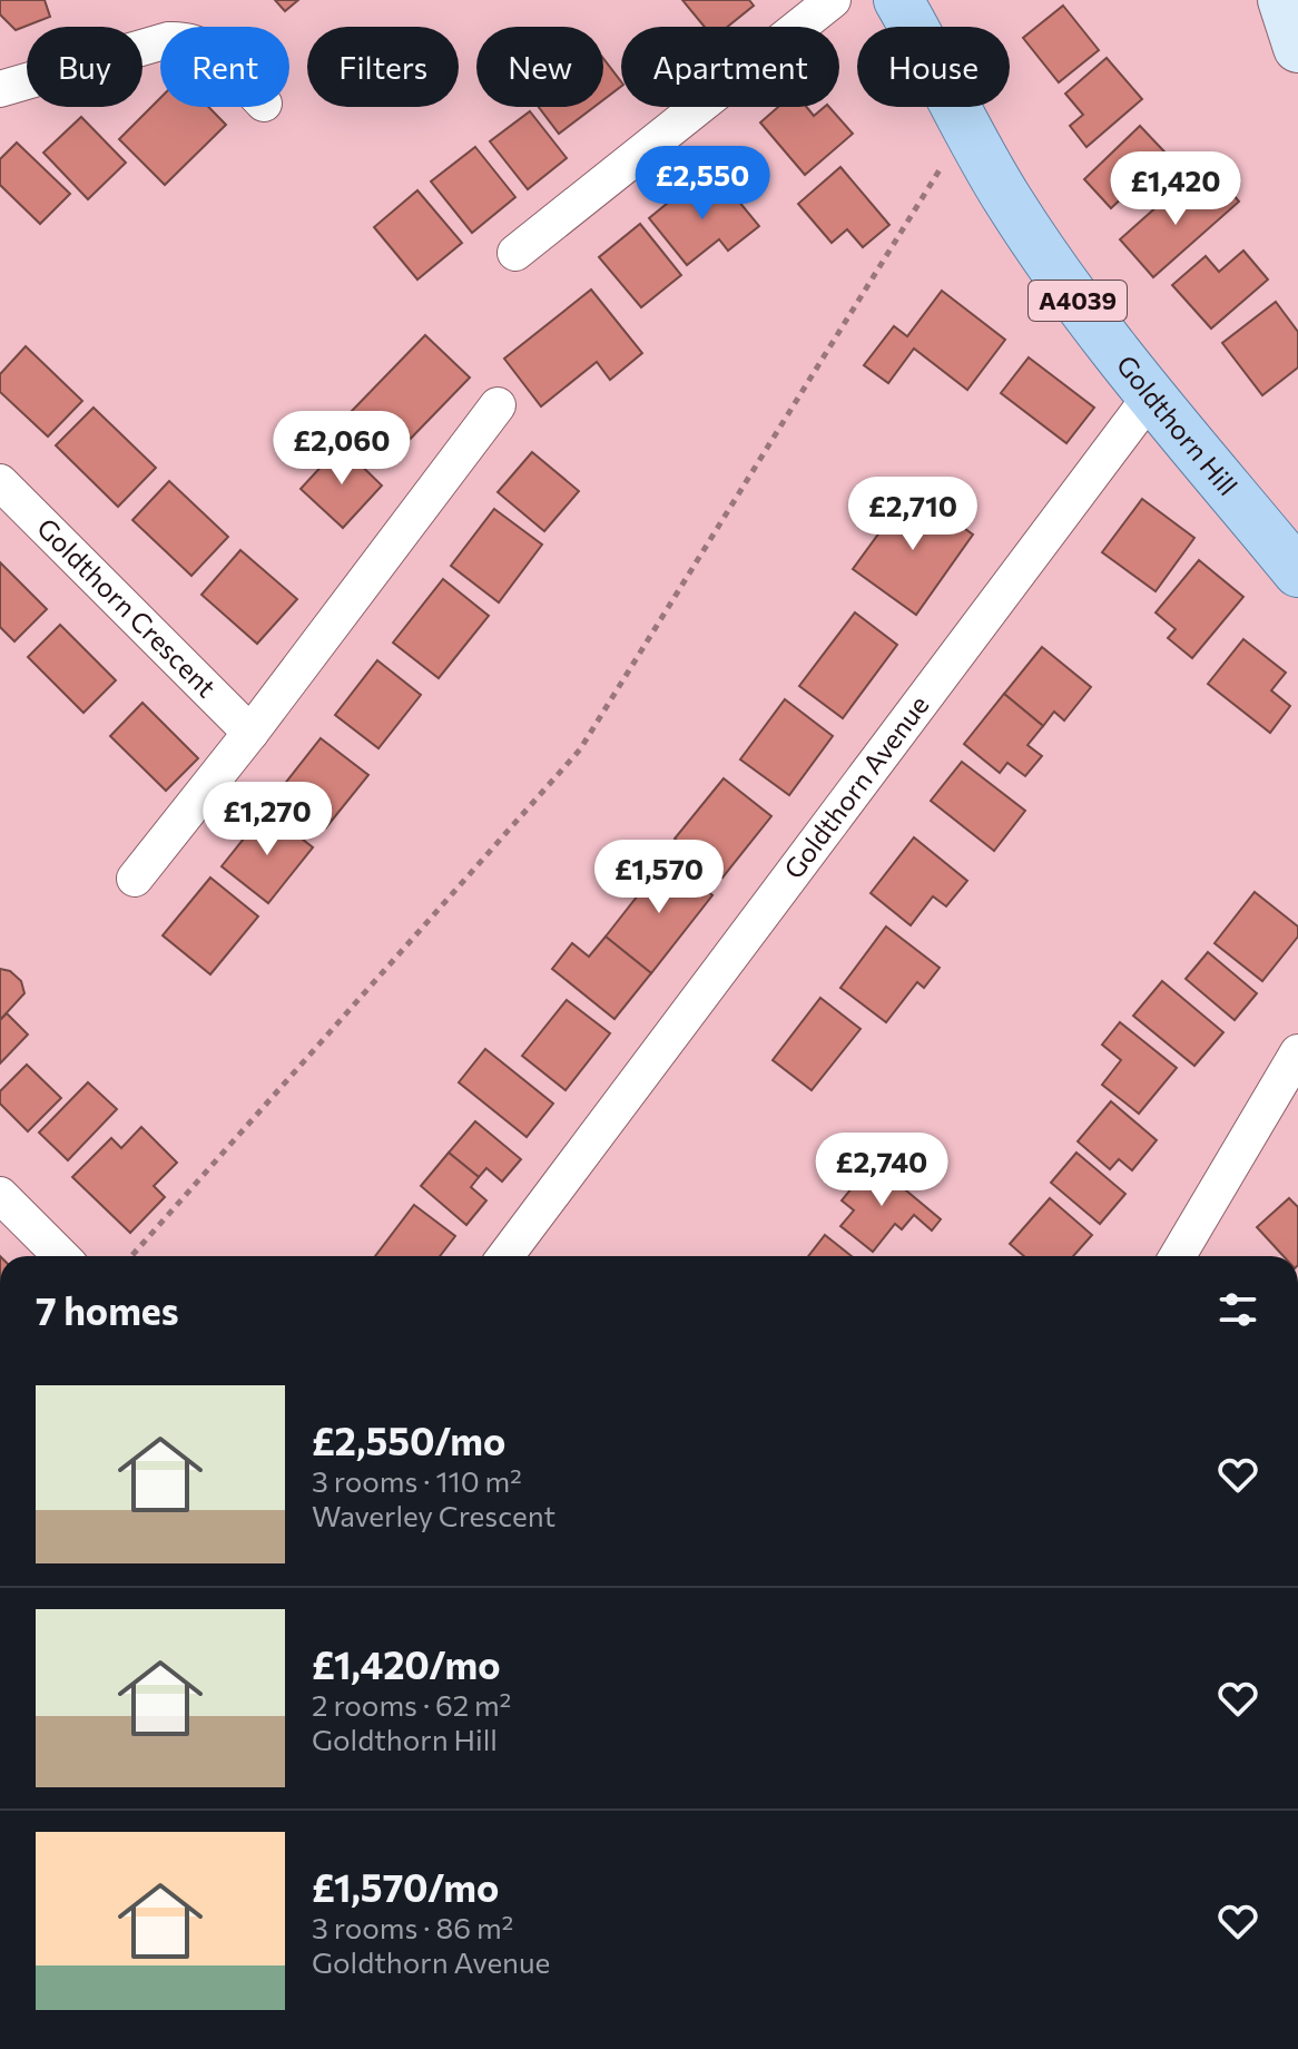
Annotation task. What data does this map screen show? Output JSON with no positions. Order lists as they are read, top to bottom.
{
  "streets": {
    "main road": ["A4039", "Goldthorn Hill"],
    "street": ["Goldthorn Crescent", "Goldthorn Avenue"]
  },
  "crossings": [
    ["Goldthorn Hill", "Goldthorn Avenue"]
  ],
  "page": {
    "chip": [
      "Buy",
      "Rent",
      "Filters",
      "New",
      "Apartment",
      "House"
    ],
    "price": [
      "£2,550",
      "£1,420",
      "£2,060",
      "£2,710",
      "£1,270",
      "£1,570",
      "£2,740"
    ],
    "heading": "7 homes",
    "list": [
      {
        "name": "£2,550/mo",
        "note": "3 rooms · 110 m² · Waverley Crescent"
      },
      {
        "name": "£1,420/mo",
        "note": "2 rooms · 62 m² · Goldthorn Hill"
      },
      {
        "name": "£1,570/mo",
        "note": "3 rooms · 86 m² · Goldthorn Avenue"
      }
    ]
  }
}
